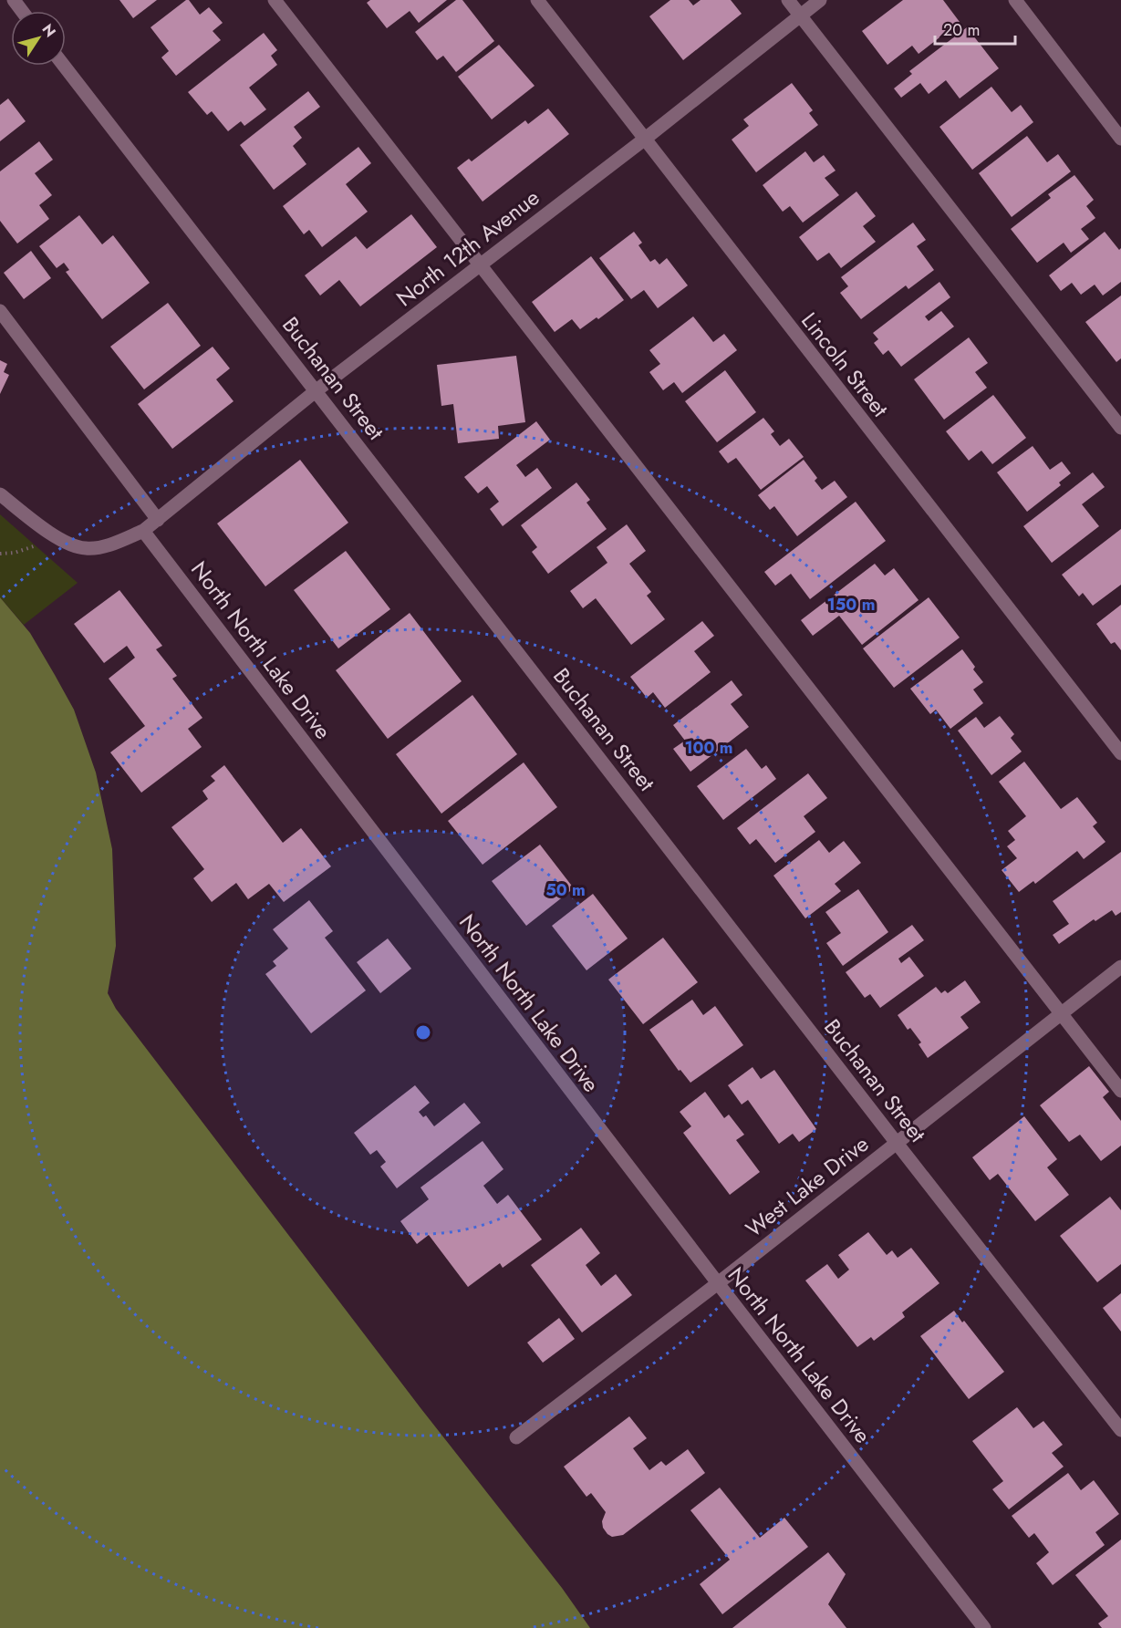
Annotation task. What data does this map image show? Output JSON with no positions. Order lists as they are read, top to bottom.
{
  "streets": {
    "street": [
      "North 12th Avenue",
      "Lincoln Street",
      "Buchanan Street",
      "North North Lake Drive",
      "West Lake Drive"
    ]
  },
  "crossings": [
    ["North 12th Avenue", "Lincoln Street"],
    ["North 12th Avenue", "Buchanan Street"],
    ["North 12th Avenue", "North North Lake Drive"],
    ["Buchanan Street", "West Lake Drive"],
    ["North North Lake Drive", "West Lake Drive"]
  ],
  "scale_bar": "20 m",
  "north": "top right",
  "rings": ["150 m", "100 m", "50 m"]
}
